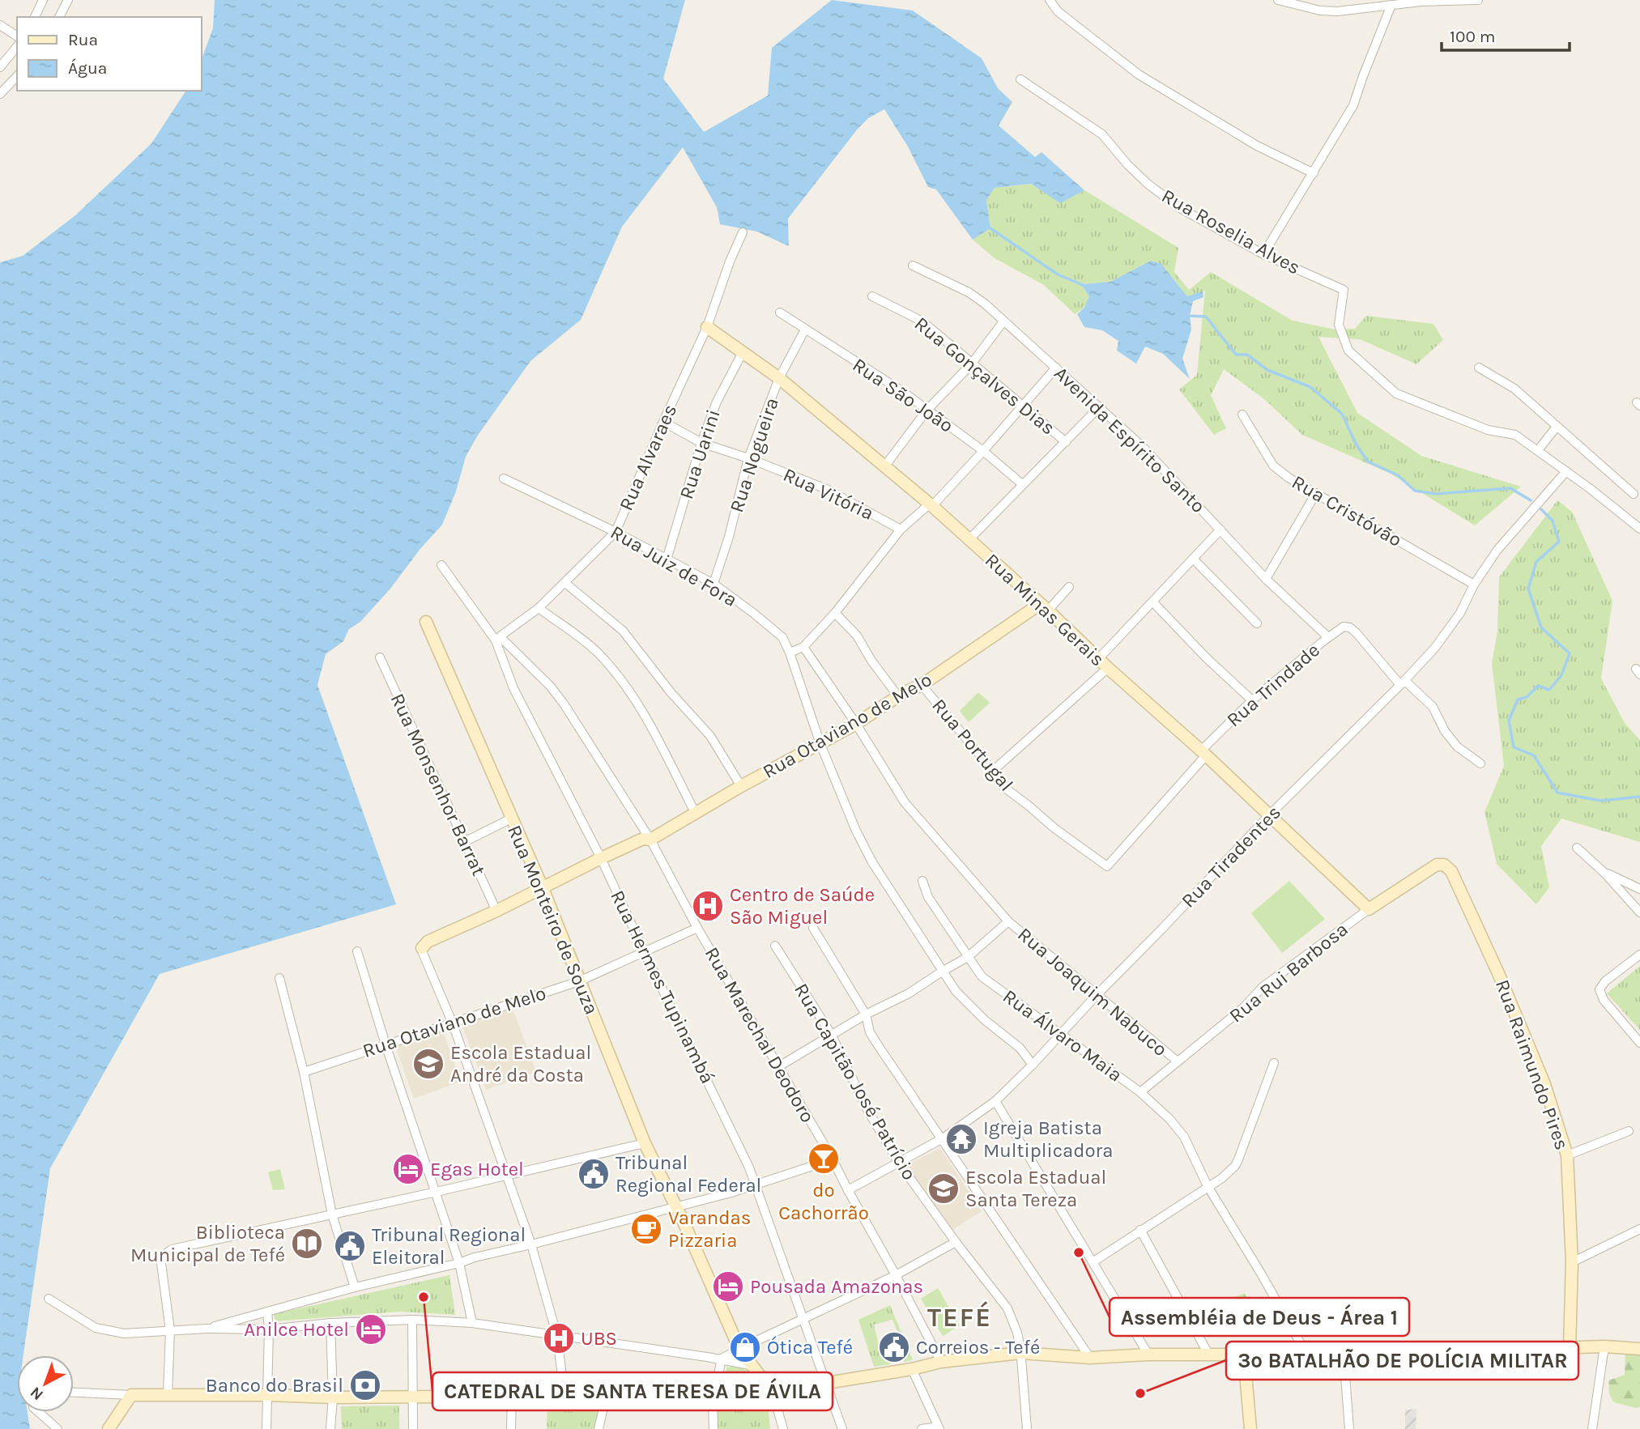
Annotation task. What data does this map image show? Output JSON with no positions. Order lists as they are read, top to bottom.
{
  "streets": {
    "street": [
      "Rua Roselia Alves",
      "Rua Gonçalves Dias",
      "Rua São João",
      "Avenida Espírito Santo",
      "Rua Uarini",
      "Rua Nogueira",
      "Rua Alvaraes",
      "Rua Vitória",
      "Rua Cristóvão",
      "Rua Juiz de Fora",
      "Rua Minas Gerais",
      "Rua Trindade",
      "Rua Otaviano de Melo",
      "Rua Portugal",
      "Rua Monsenhor Barrat",
      "Rua Tiradentes",
      "Rua Monteiro de Souza",
      "Rua Rui Barbosa",
      "Rua Hermes Tupinambá",
      "Rua Joaquim Nabuco",
      "Rua Marechal Deodoro",
      "Rua Álvaro Maia",
      "Rua Raimundo Pires",
      "Rua Capitão José Patrício"
    ]
  },
  "crossings": [
    ["Rua São João", "Rua Nogueira"],
    ["Avenida Espírito Santo", "Rua Trindade"],
    ["Rua Uarini", "Rua Vitória"],
    ["Rua Uarini", "Rua Juiz de Fora"],
    ["Rua Uarini", "Rua Minas Gerais"],
    ["Rua Nogueira", "Rua Vitória"],
    ["Rua Nogueira", "Rua Juiz de Fora"],
    ["Rua Nogueira", "Rua Minas Gerais"],
    ["Rua Alvaraes", "Rua Vitória"],
    ["Rua Alvaraes", "Rua Juiz de Fora"],
    ["Rua Alvaraes", "Rua Minas Gerais"],
    ["Rua Alvaraes", "Rua Hermes Tupinambá"],
    ["Rua Alvaraes", "Rua Marechal Deodoro"],
    ["Rua Cristóvão", "Rua Tiradentes"],
    ["Rua Juiz de Fora", "Rua Otaviano de Melo"],
    ["Rua Juiz de Fora", "Rua Tiradentes"],
    ["Rua Minas Gerais", "Rua Trindade"],
    ["Rua Minas Gerais", "Rua Otaviano de Melo"],
    ["Rua Minas Gerais", "Rua Tiradentes"],
    ["Rua Minas Gerais", "Rua Rui Barbosa"],
    ["Rua Trindade", "Rua Portugal"],
    ["Rua Trindade", "Rua Tiradentes"],
    ["Rua Otaviano de Melo", "Rua Portugal"],
    ["Rua Otaviano de Melo", "Rua Monsenhor Barrat"],
    ["Rua Otaviano de Melo", "Rua Monteiro de Souza"],
    ["Rua Otaviano de Melo", "Rua Hermes Tupinambá"],
    ["Rua Otaviano de Melo", "Rua Joaquim Nabuco"],
    ["Rua Otaviano de Melo", "Rua Marechal Deodoro"],
    ["Rua Tiradentes", "Rua Joaquim Nabuco"],
    ["Rua Tiradentes", "Rua Marechal Deodoro"],
    ["Rua Tiradentes", "Rua Álvaro Maia"],
    ["Rua Tiradentes", "Rua Capitão José Patrício"],
    ["Rua Rui Barbosa", "Rua Joaquim Nabuco"],
    ["Rua Rui Barbosa", "Rua Álvaro Maia"],
    ["Rua Rui Barbosa", "Rua Raimundo Pires"],
    ["Rua Hermes Tupinambá", "Rua Marechal Deodoro"]
  ],
  "districts": ["TEFÉ"],
  "places": {
    "hospital": ["Centro de Saúde São Miguel", "UBS"],
    "school or university": ["Escola Estadual André da Costa", "Escola Estadual Santa Tereza"],
    "temple": ["Igreja Batista Multiplicadora"],
    "bar": ["do Cachorrão"],
    "hotel": ["Egas Hotel", "Pousada Amazonas", "Anilce Hotel"],
    "public building": ["Tribunal Regional Federal", "Tribunal Regional Eleitoral", "Correios - Tefé"],
    "cafe": ["Varandas Pizzaria"],
    "library": ["Biblioteca Municipal de Tefé"],
    "other": ["Assembléia de Deus - Área 1", "CATEDRAL DE SANTA TERESA DE ÁVILA", "3º BATALHÃO DE POLÍCIA MILITAR"],
    "shop": ["Ótica Tefé"],
    "bank": ["Banco do Brasil"]
  },
  "legend": ["Rua", "Água"],
  "scale_bar": "100 m",
  "north": "bottom left"
}
